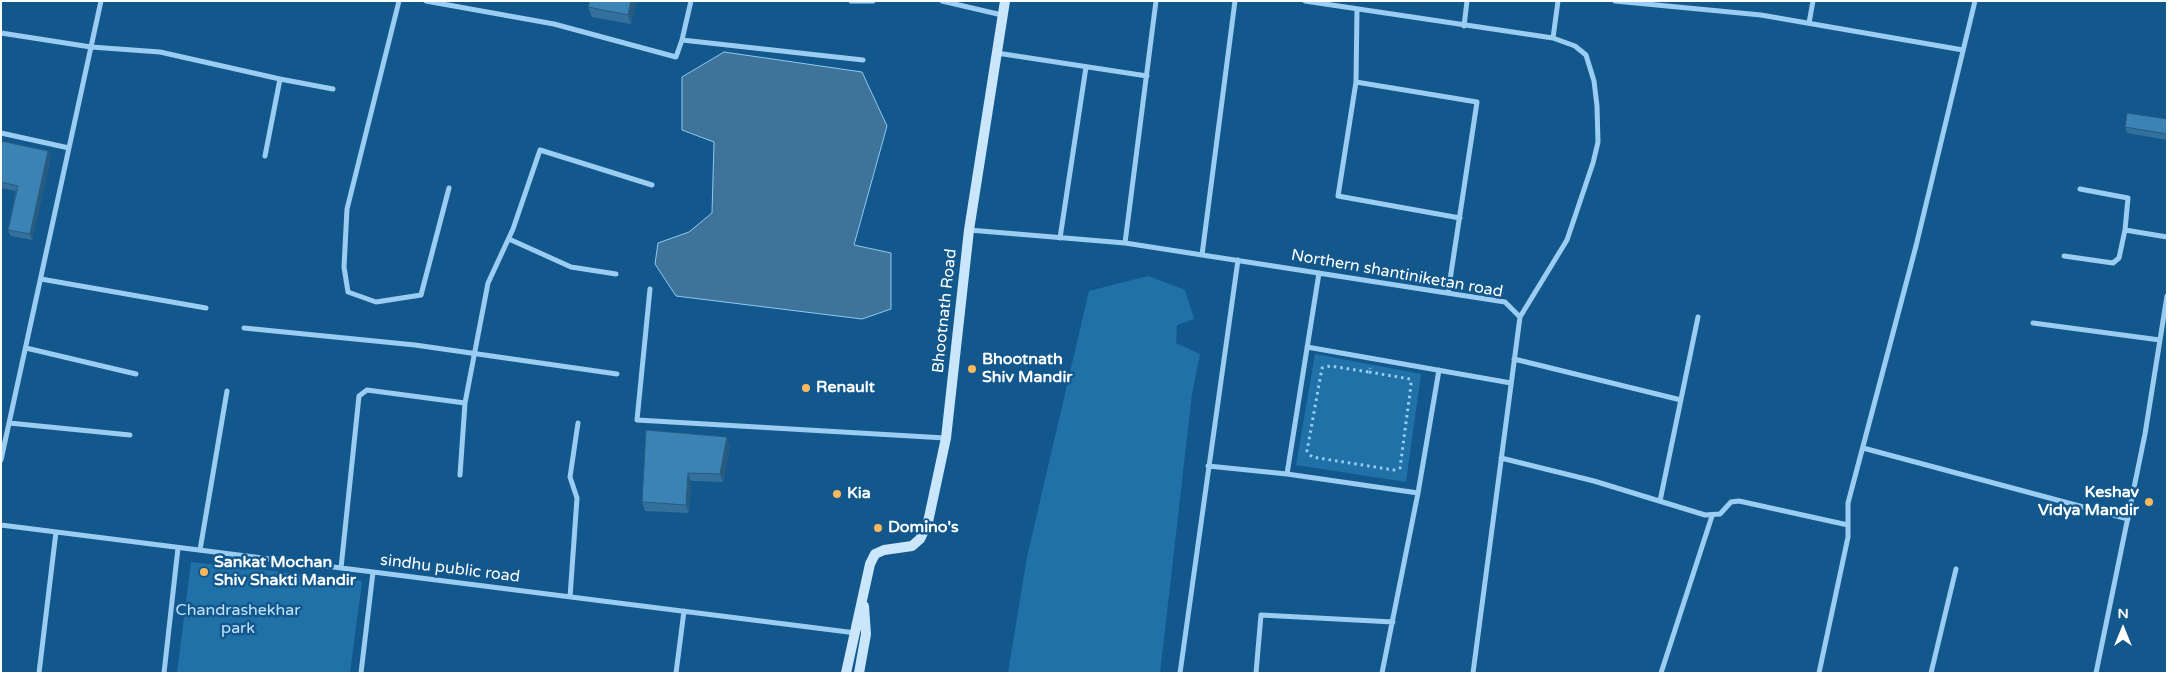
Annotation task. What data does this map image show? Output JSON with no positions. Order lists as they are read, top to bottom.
{
  "streets": {
    "street": ["Northern shantiniketan road", "Bhootnath Road", "sindhu public road"]
  },
  "crossings": [
    ["Northern shantiniketan road", "Bhootnath Road"],
    ["Bhootnath Road", "sindhu public road"]
  ],
  "parks": ["Chandrashekhar park"],
  "places": [
    "Bhootnath Shiv Mandir",
    "Renault",
    "Kia",
    "Keshav Vidya Mandir",
    "Domino's",
    "Sankat Mochan Shiv Shakti Mandir"
  ],
  "north": "top"
}
